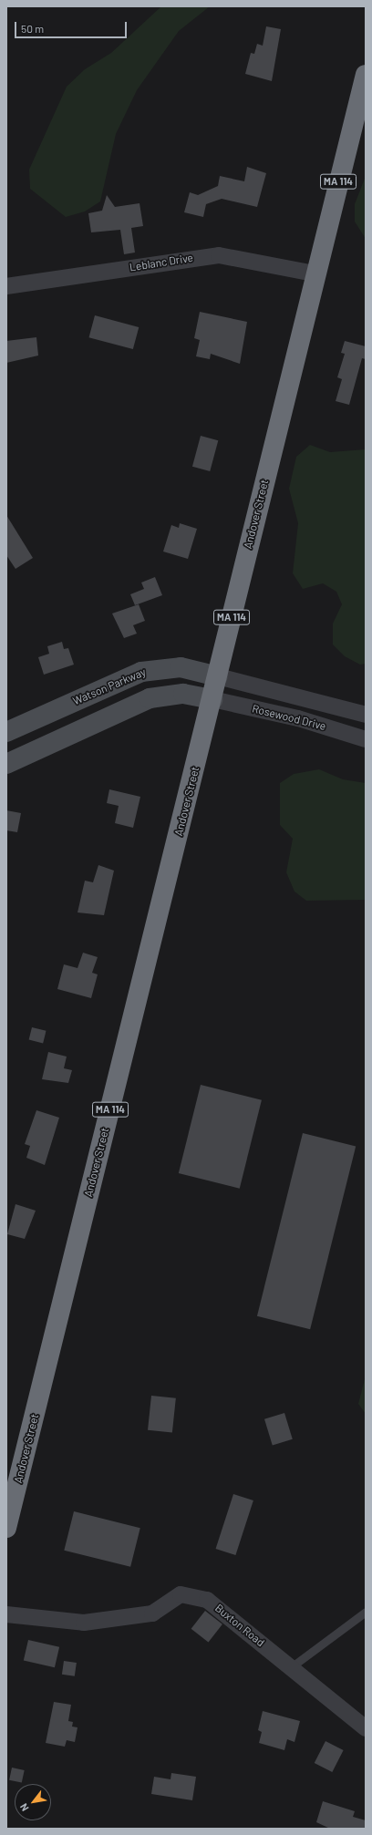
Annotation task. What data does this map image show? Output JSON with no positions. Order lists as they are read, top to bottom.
{
  "streets": {
    "highway": ["MA 114", "Andover Street"],
    "main road": ["Watson Parkway"],
    "street": ["Leblanc Drive", "Rosewood Drive", "Buxton Road"]
  },
  "crossings": [
    ["Leblanc Drive", "Andover Street"],
    ["Andover Street", "Watson Parkway"],
    ["Andover Street", "Rosewood Drive"],
    ["Watson Parkway", "Rosewood Drive"]
  ],
  "scale_bar": "50 m",
  "north": "bottom left"
}
